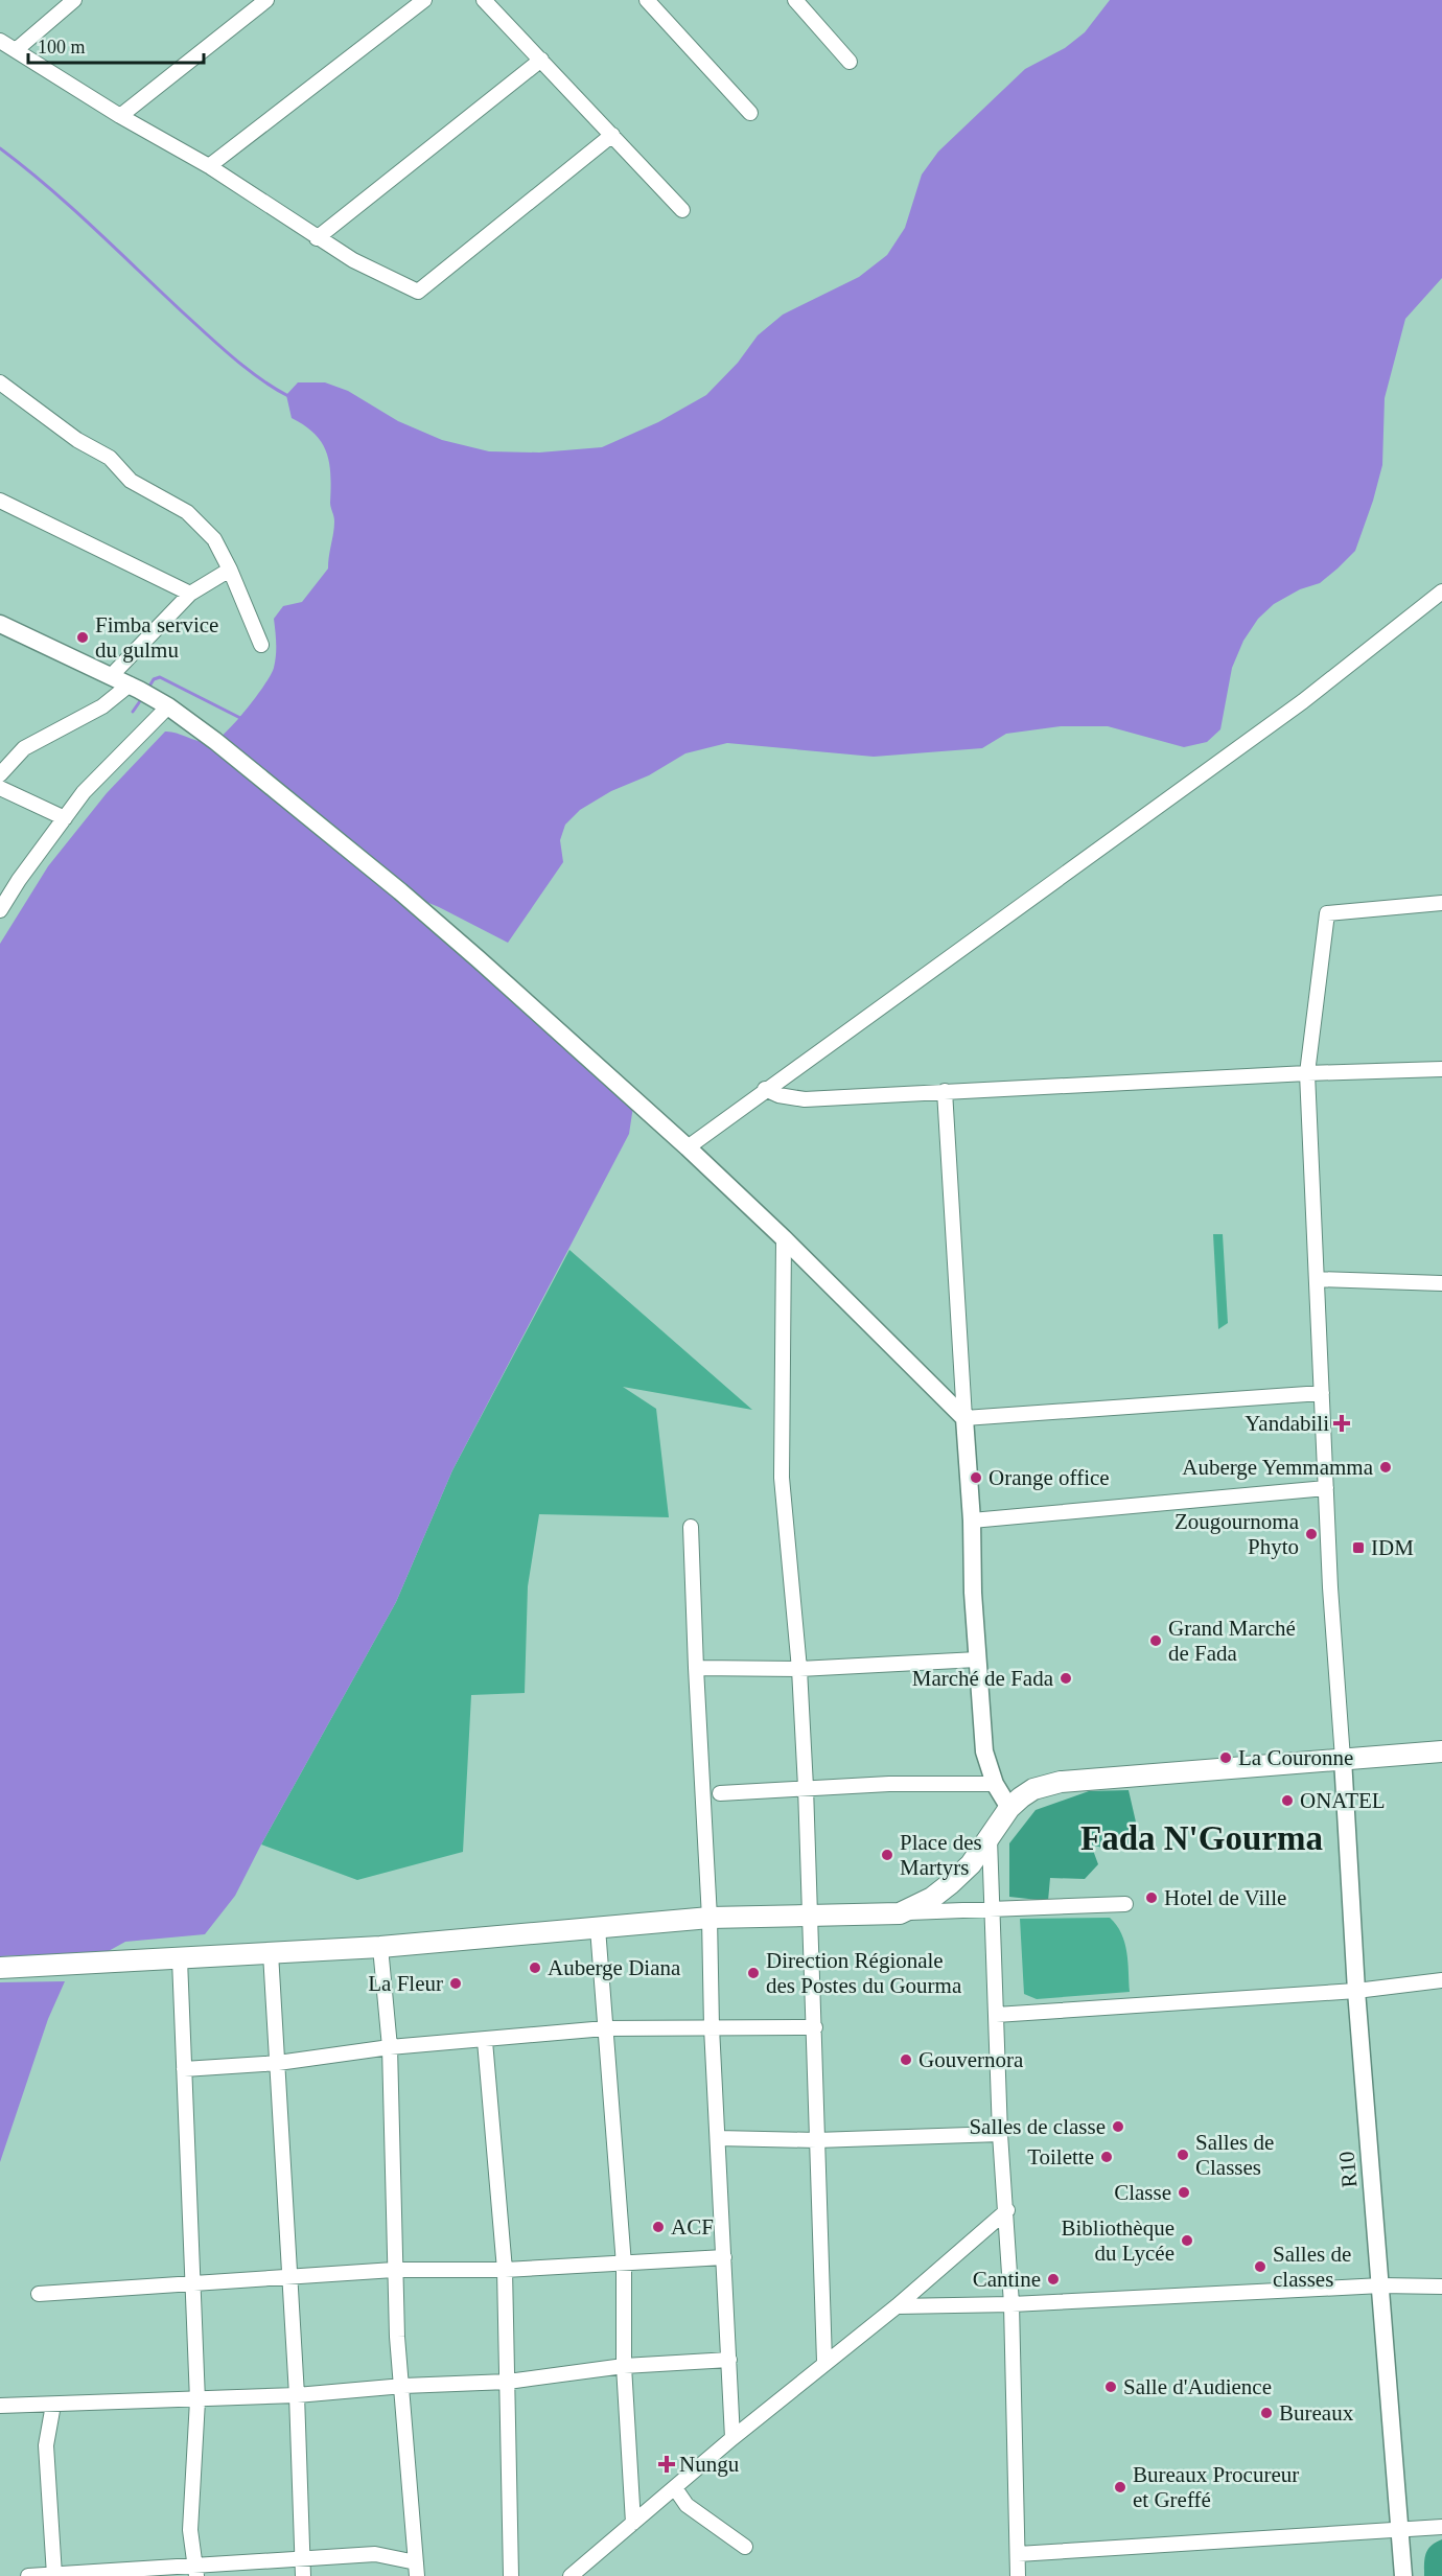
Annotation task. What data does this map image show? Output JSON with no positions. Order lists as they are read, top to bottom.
{
  "streets": {
    "main road": ["R10"]
  },
  "districts": ["Fada N'Gourma"],
  "places": {
    "other": [
      "Fimba service du gulmu",
      "Auberge Yemmamma",
      "Orange office",
      "Zougournoma Phyto",
      "Grand Marché de Fada",
      "Marché de Fada",
      "La Couronne",
      "ONATEL",
      "Place des Martyrs",
      "Hotel de Ville",
      "Auberge Diana",
      "Direction Régionale des Postes du Gourma",
      "La Fleur",
      "Gouvernora",
      "Salles de classe",
      "Salles de Classes",
      "Toilette",
      "Classe",
      "ACF",
      "Bibliothèque du Lycée",
      "Salles de classes",
      "Cantine",
      "Salle d'Audience",
      "Bureaux",
      "Bureaux Procureur et Greffé"
    ],
    "health": ["Yandabili", "Nungu"],
    "transit": ["IDM"]
  },
  "scale_bar": "100 m"
}
